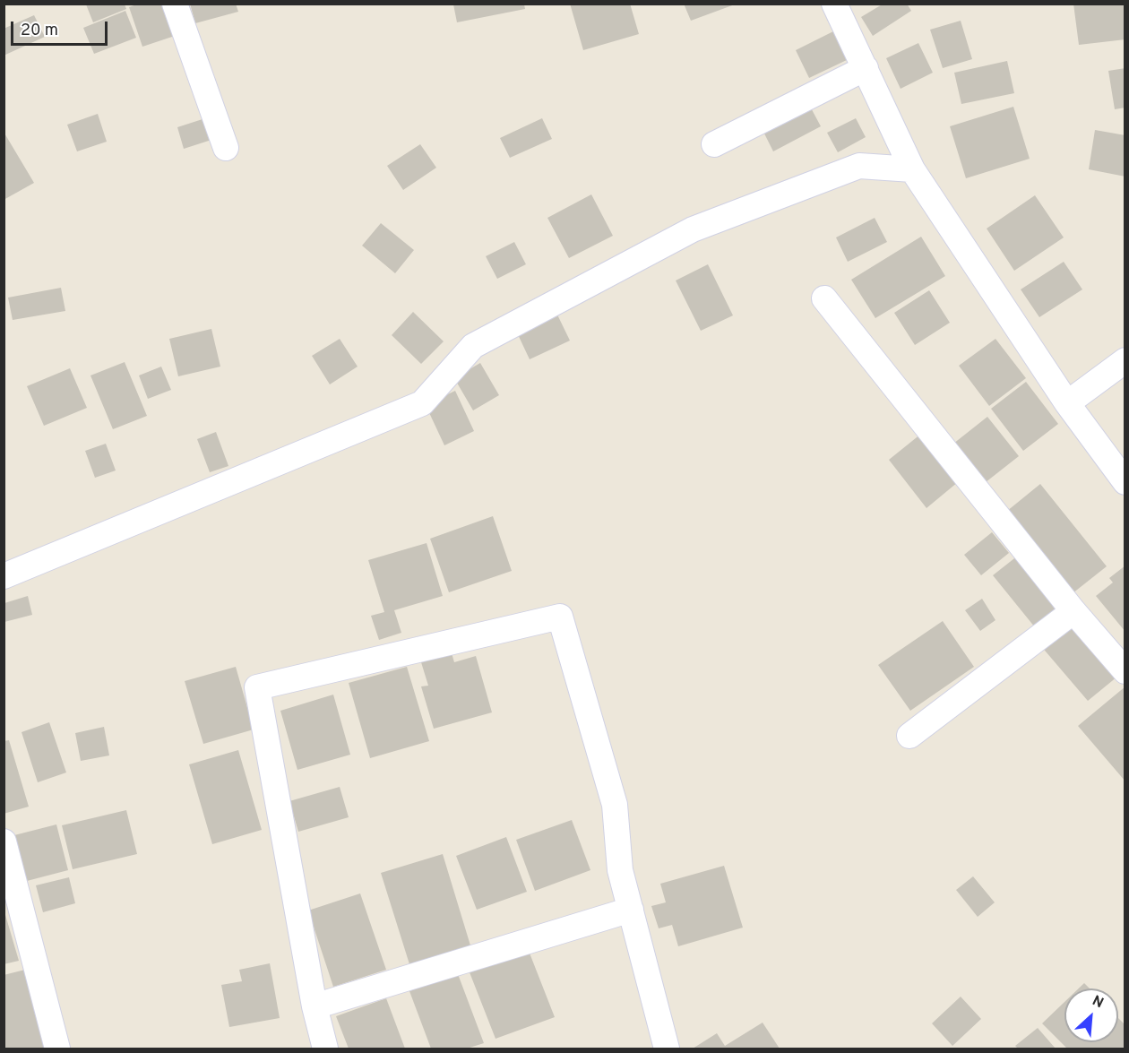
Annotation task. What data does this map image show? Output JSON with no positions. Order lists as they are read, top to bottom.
{
  "scale_bar": "20 m",
  "north": "top right"
}
